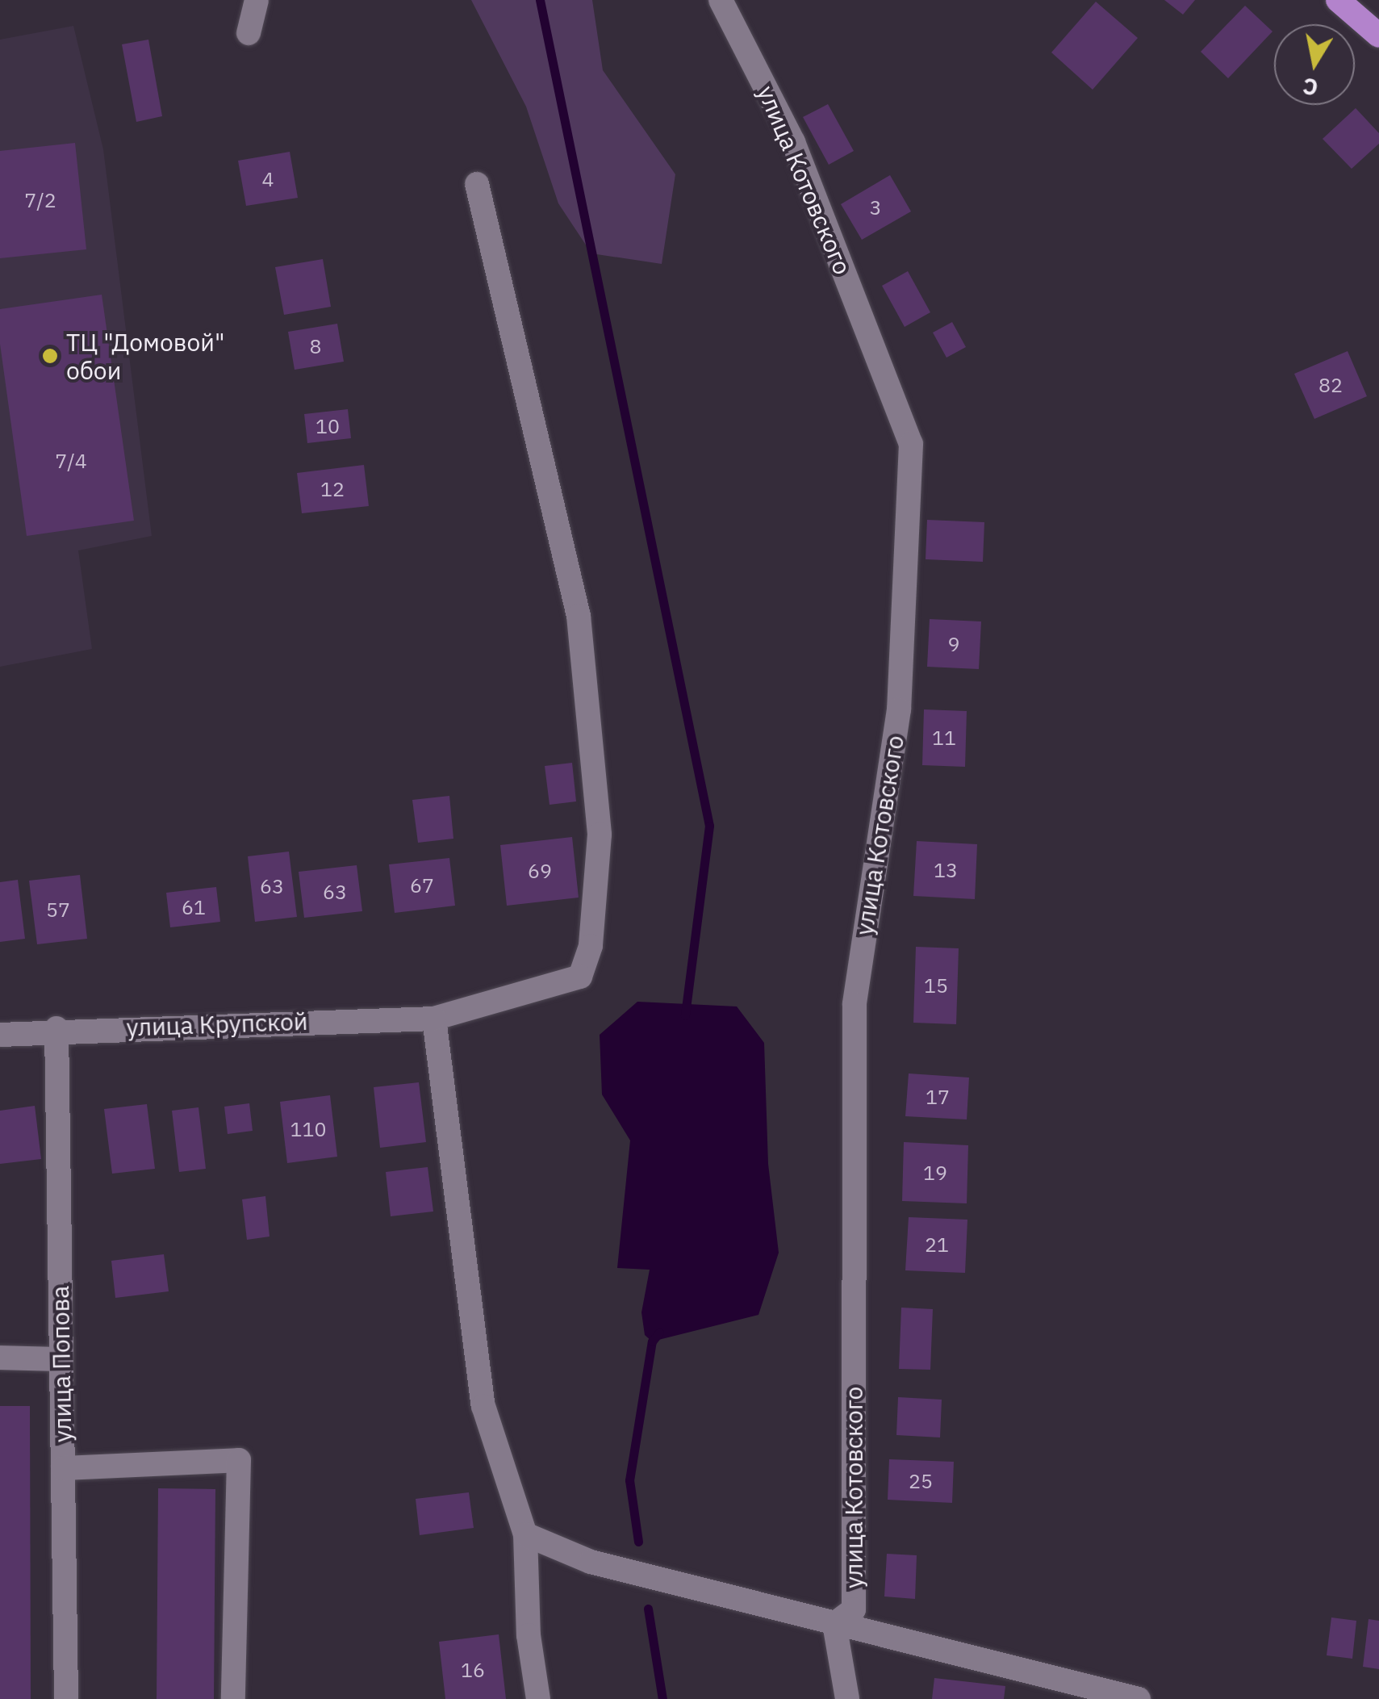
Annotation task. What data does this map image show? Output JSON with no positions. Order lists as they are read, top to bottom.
{
  "streets": {
    "street": ["улица Котовского", "улица Крупской", "улица Попова"]
  },
  "crossings": [
    ["улица Крупской", "улица Попова"]
  ],
  "places": ["ТЦ \"Домовой\" обои"],
  "house_numbers": [
    "4",
    "7/2",
    "3",
    "8",
    "82",
    "10",
    "7/4",
    "12",
    "9",
    "11",
    "13",
    "69",
    "67",
    "63",
    "63",
    "61",
    "57",
    "15",
    "17",
    "110",
    "19",
    "21",
    "25",
    "16"
  ],
  "north": "bottom"
}
